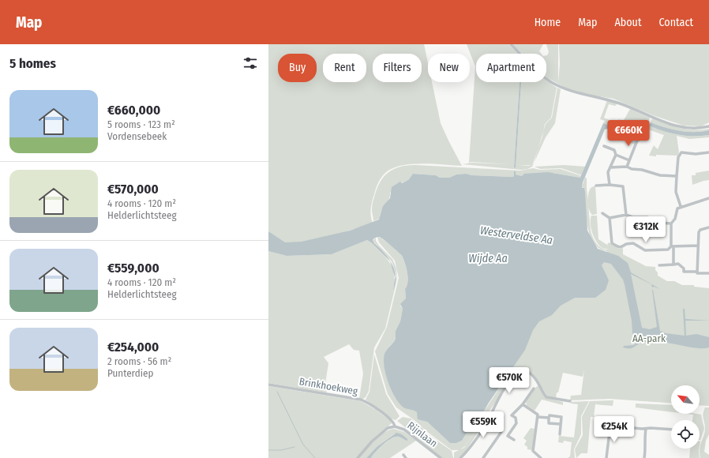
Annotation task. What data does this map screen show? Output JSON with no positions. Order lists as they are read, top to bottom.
{
  "streets": {
    "street": ["Brinkhoekweg", "Rijnlaan"]
  },
  "crossings": [
    ["Brinkhoekweg", "Rijnlaan"]
  ],
  "water": ["Westerveldse Aa", "Wijde Aa"],
  "parks": ["AA-park"],
  "north": "top left",
  "page": {
    "header": "Map",
    "nav": [
      "Home",
      "Map",
      "About",
      "Contact"
    ],
    "heading": "5 homes",
    "chip": [
      "Buy",
      "Rent",
      "Filters",
      "New",
      "Apartment"
    ],
    "list": [
      {
        "name": "€660,000",
        "note": "5 rooms · 123 m² · Vordensebeek"
      },
      {
        "name": "€570,000",
        "note": "4 rooms · 120 m² · Helderlichtsteeg"
      },
      {
        "name": "€559,000",
        "note": "4 rooms · 120 m² · Helderlichtsteeg"
      },
      {
        "name": "€254,000",
        "note": "2 rooms · 56 m² · Punterdiep"
      }
    ],
    "price": [
      "€660K",
      "€312K",
      "€570K",
      "€559K",
      "€254K"
    ]
  }
}
